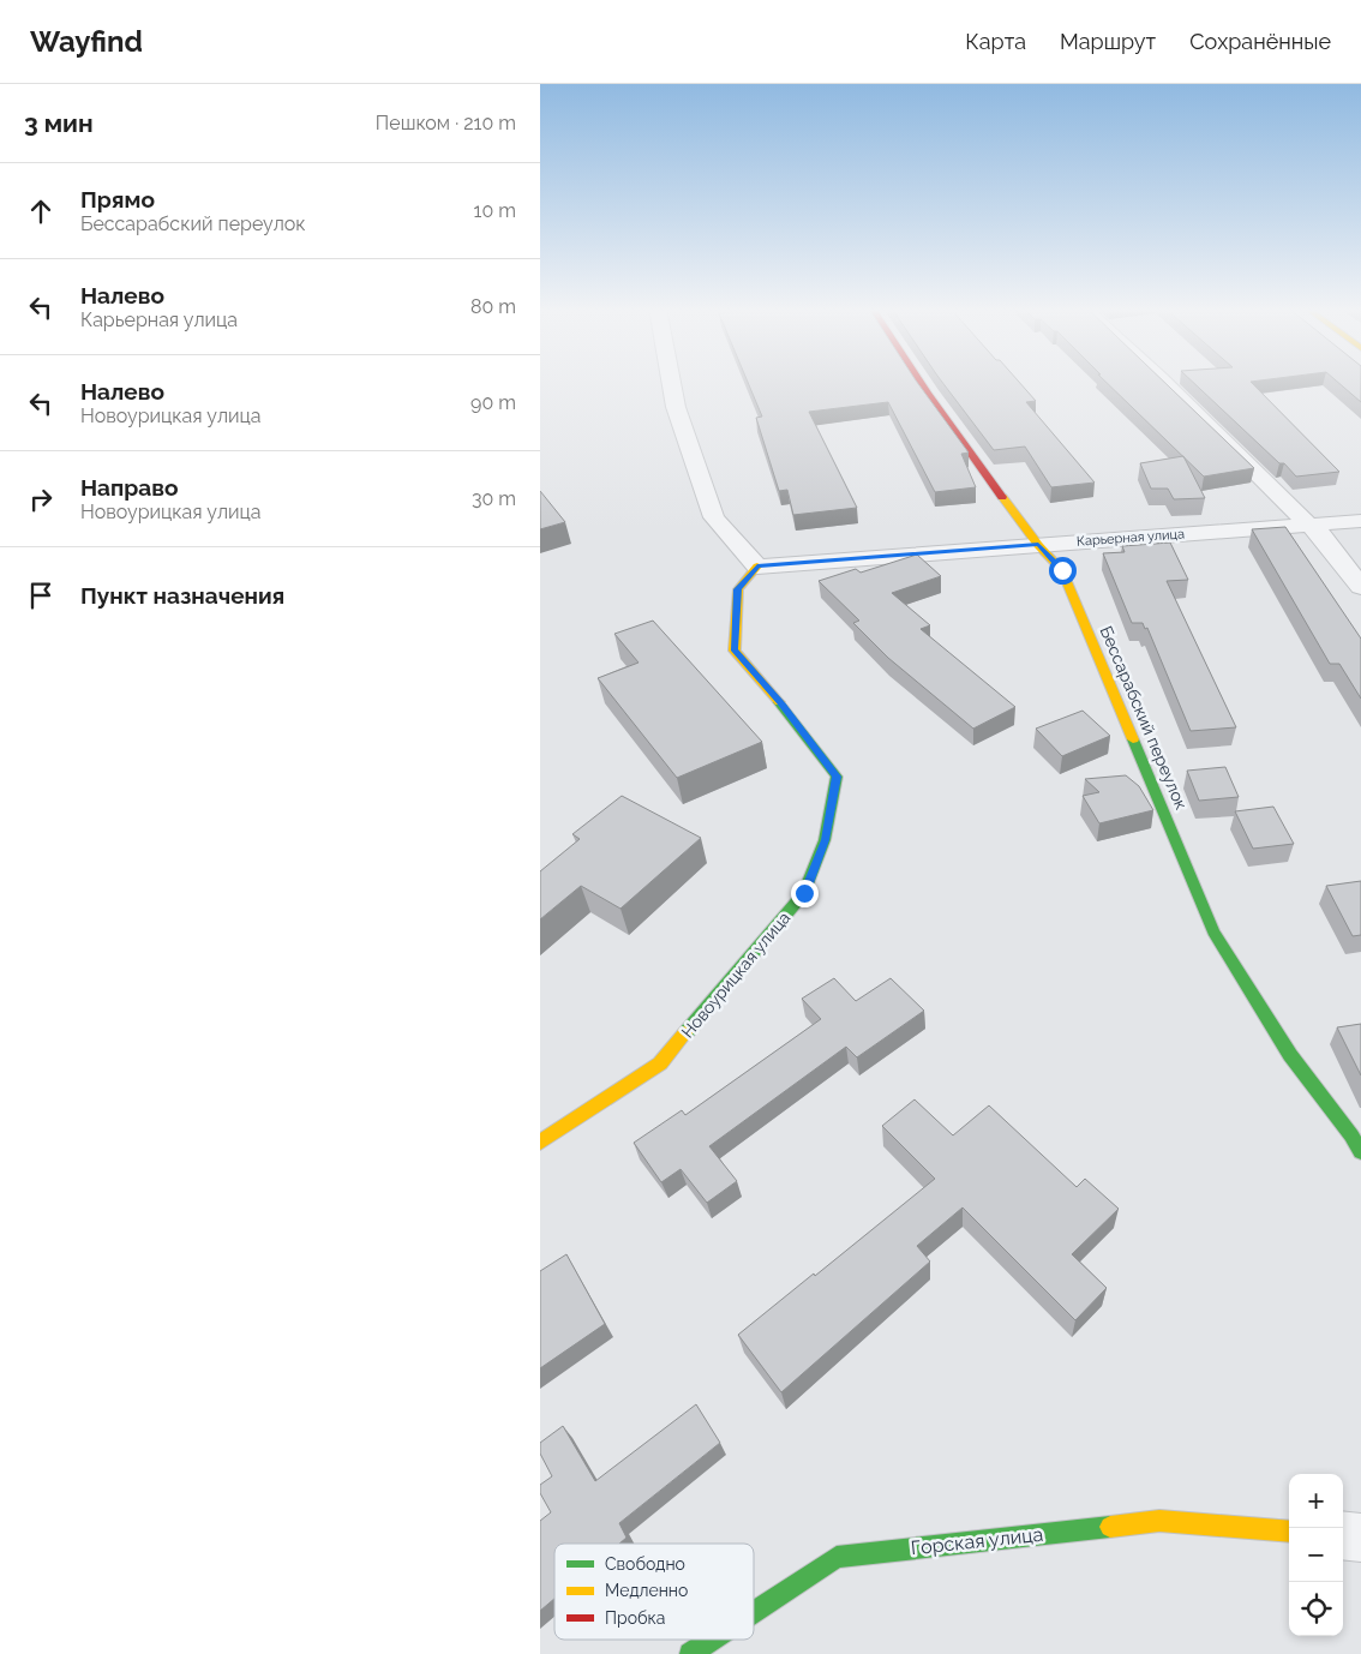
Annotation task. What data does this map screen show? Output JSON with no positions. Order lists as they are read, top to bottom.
{
  "streets": {
    "street": [
      "Карьерная улица",
      "Бессарабский переулок",
      "Новоурицкая улица",
      "Горская улица"
    ]
  },
  "crossings": [
    ["Карьерная улица", "Бессарабский переулок"],
    ["Карьерная улица", "Новоурицкая улица"]
  ],
  "legend": ["Свободно", "Медленно", "Пробка"],
  "page": {
    "header": "Wayfind",
    "nav": ["Карта", "Маршрут", "Сохранённые"],
    "heading": ["3 мин", "Пешком · 210 m"],
    "list": [
      ["Прямо", "Бессарабский переулок", "10 m"],
      ["Налево", "Карьерная улица", "80 m"],
      ["Налево", "Новоурицкая улица", "90 m"],
      ["Направо", "Новоурицкая улица", "30 m"],
      "Пункт назначения"
    ],
    "map_buttons": ["+", "−"]
  }
}
